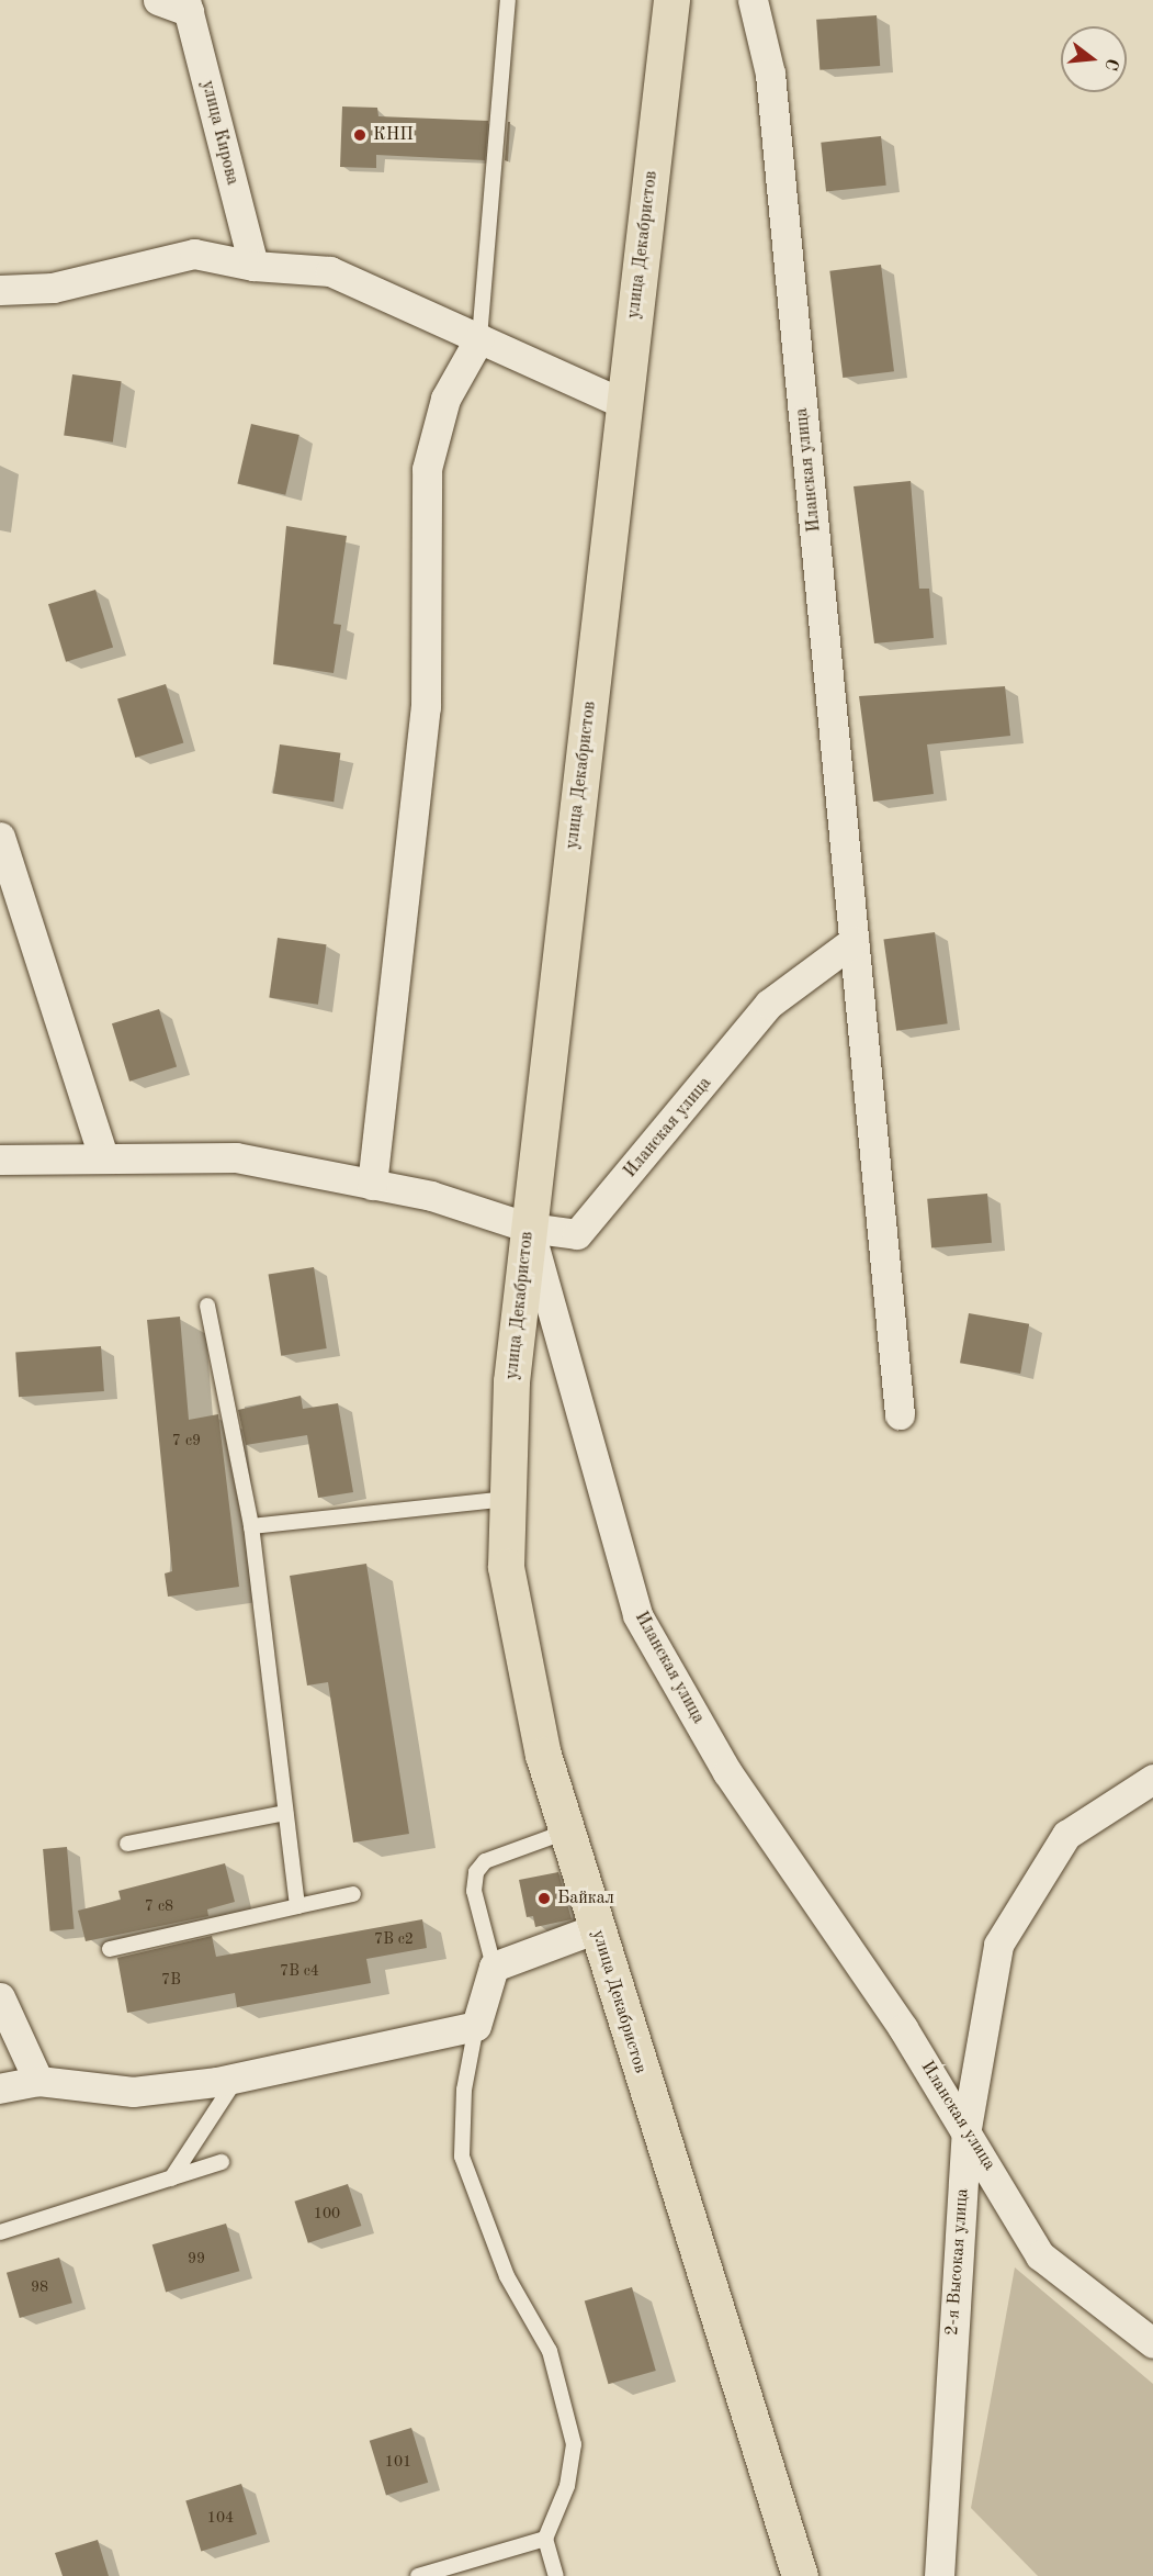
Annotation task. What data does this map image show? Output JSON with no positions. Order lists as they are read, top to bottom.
{
  "streets": {
    "main road": ["улица Декабристов"],
    "street": ["улица Кирова", "Иланская улица", "2-я Высокая улица"]
  },
  "crossings": [
    ["улица Декабристов", "Иланская улица"],
    ["Иланская улица", "2-я Высокая улица"]
  ],
  "places": ["КНП", "Байкал"],
  "house_numbers": [
    "7 с9",
    "7 с8",
    "7В с2",
    "7В с4",
    "7В",
    "100",
    "99",
    "98",
    "101",
    "104"
  ],
  "north": "right"
}
